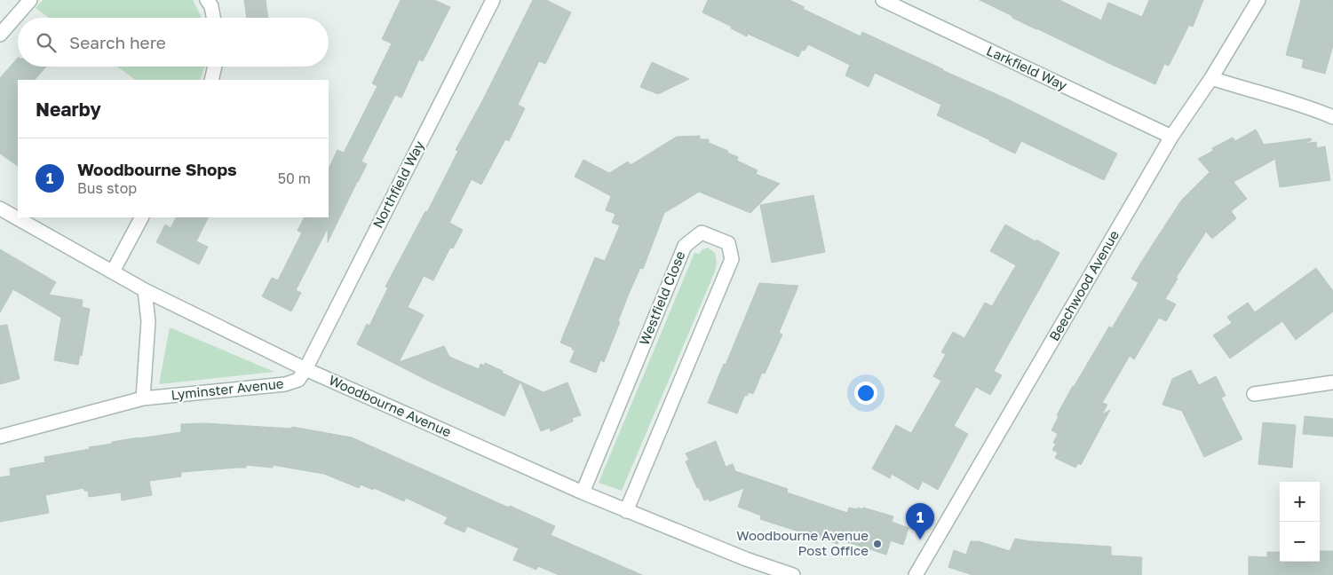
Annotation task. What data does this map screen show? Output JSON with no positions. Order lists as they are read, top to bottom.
{
  "streets": {
    "street": [
      "Larkfield Way",
      "Northfield Way",
      "Beechwood Avenue",
      "Westfield Close",
      "Lyminster Avenue",
      "Woodbourne Avenue"
    ]
  },
  "crossings": [
    ["Larkfield Way", "Beechwood Avenue"],
    ["Northfield Way", "Lyminster Avenue"],
    ["Northfield Way", "Woodbourne Avenue"],
    ["Westfield Close", "Woodbourne Avenue"],
    ["Lyminster Avenue", "Woodbourne Avenue"]
  ],
  "places": ["Woodbourne Avenue Post Office"],
  "page": {
    "search": "Search here",
    "heading": "Nearby",
    "list": [
      {
        "mark": "1",
        "name": "Woodbourne Shops",
        "note": "Bus stop",
        "value": "50 m"
      }
    ],
    "map_buttons": ["+", "−"],
    "pins": "1"
  }
}
